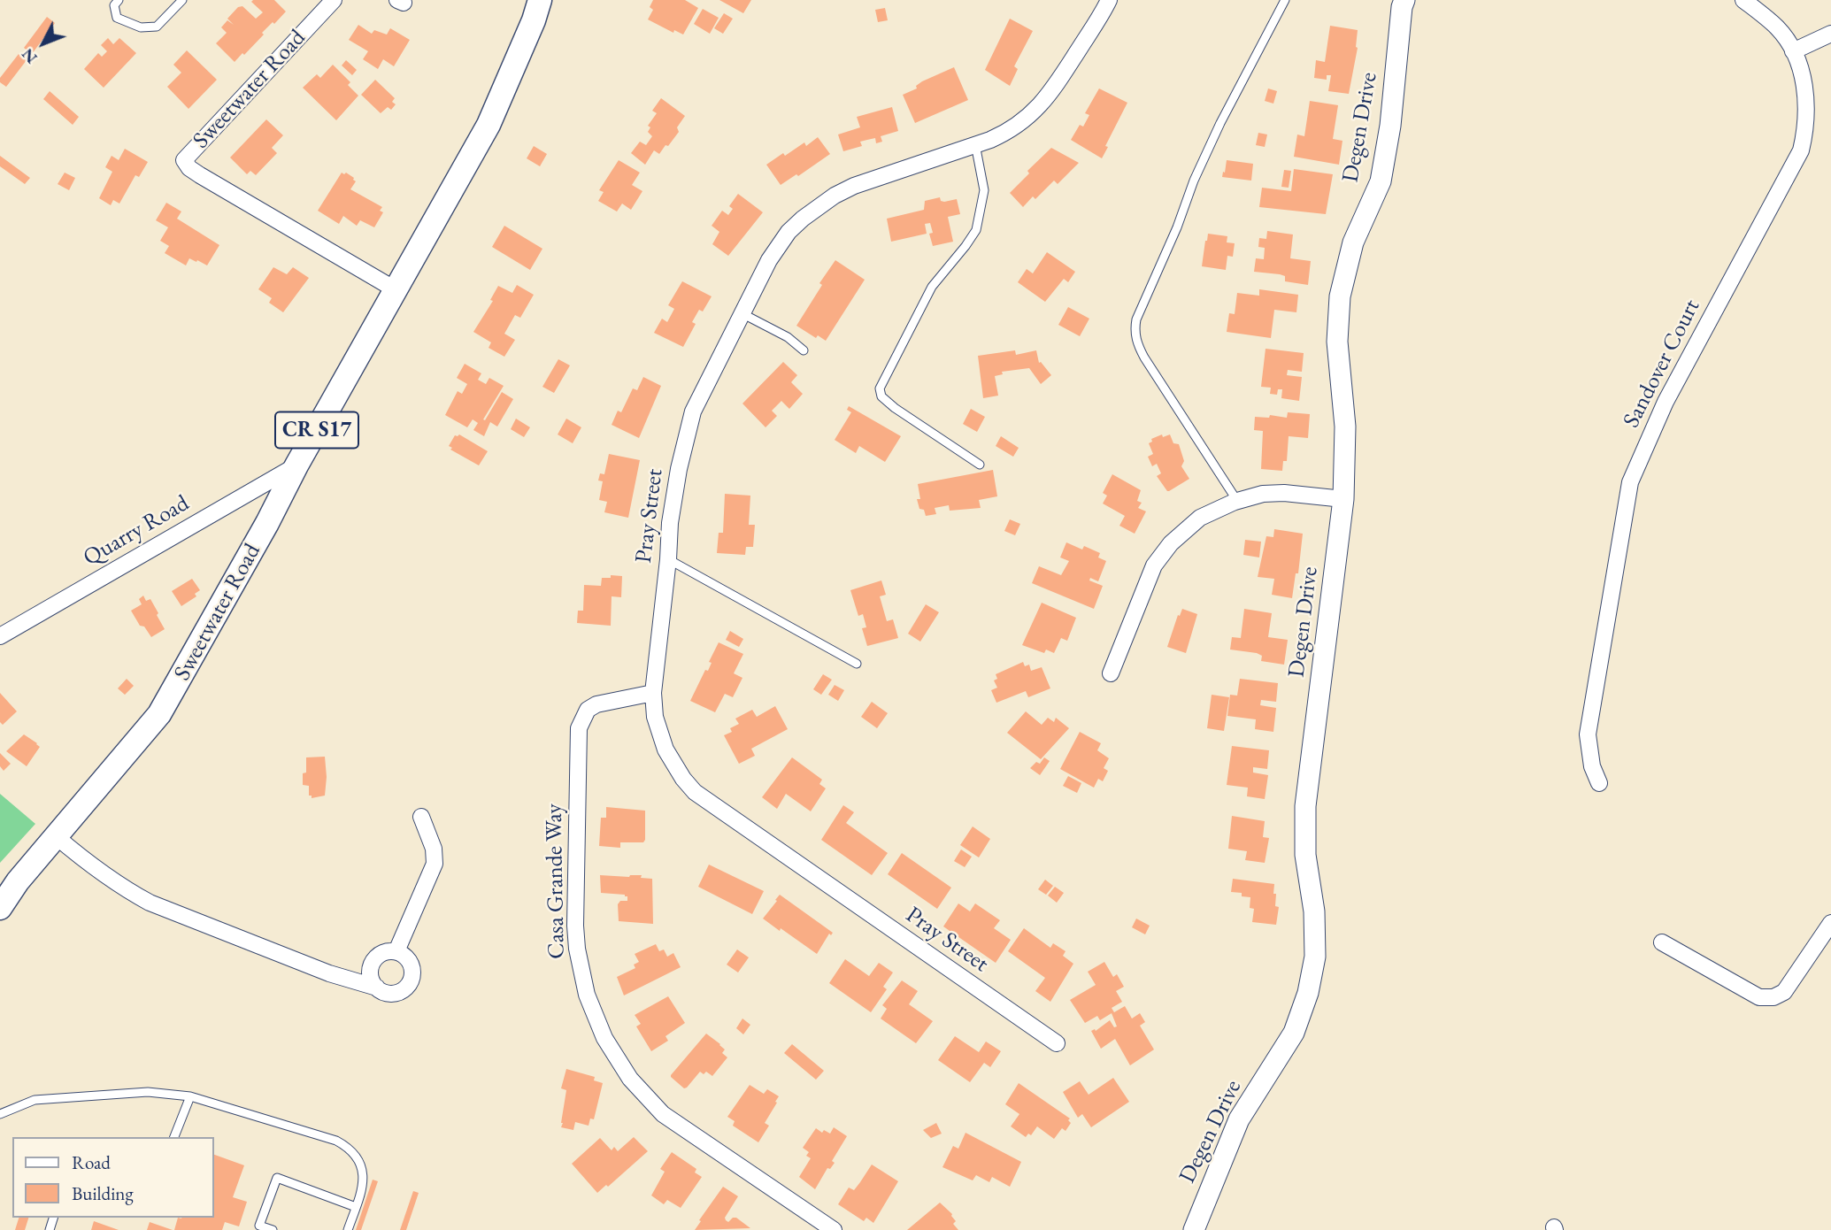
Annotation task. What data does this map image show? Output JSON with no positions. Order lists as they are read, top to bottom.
{
  "streets": {
    "main road": ["Sweetwater Road", "CR S17"],
    "street": [
      "Degen Drive",
      "Sandover Court",
      "Pray Street",
      "Quarry Road",
      "Casa Grande Way"
    ]
  },
  "crossings": [
    ["Sweetwater Road", "Quarry Road"],
    ["Pray Street", "Casa Grande Way"]
  ],
  "legend": ["Road", "Building"],
  "north": "bottom left"
}
